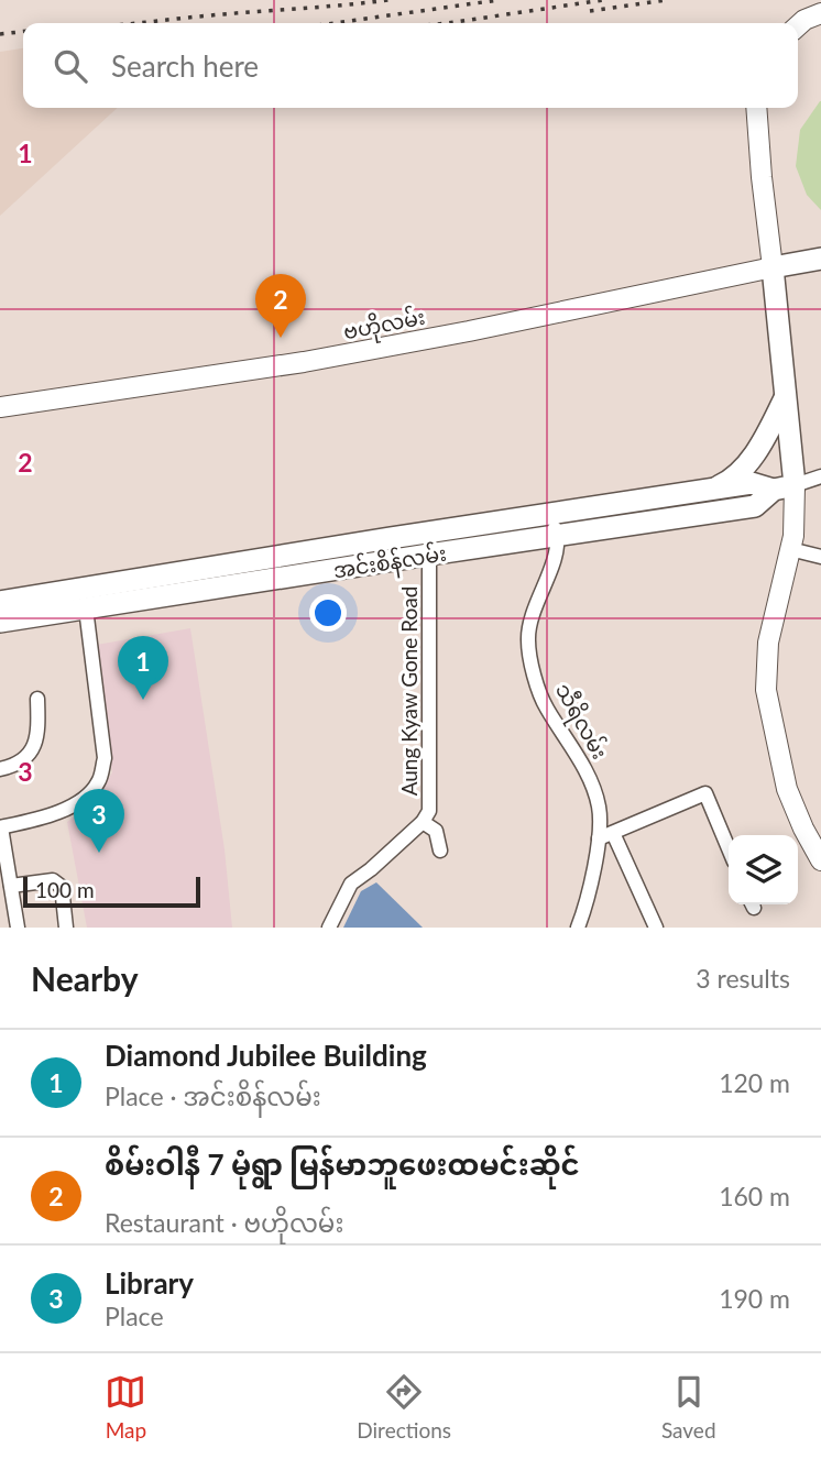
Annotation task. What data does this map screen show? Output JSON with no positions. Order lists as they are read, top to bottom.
{
  "streets": {
    "main road": ["ဗဟိုလမ်း", "အင်းစိန်လမ်း"],
    "street": ["Aung Kyaw Gone Road", "သီရိလမ်း"]
  },
  "crossings": [
    ["အင်းစိန်လမ်း", "Aung Kyaw Gone Road"],
    ["အင်းစိန်လမ်း", "သီရိလမ်း"]
  ],
  "scale_bar": "100 m",
  "page": {
    "search": "Search here",
    "pins": ["2", "1", "3"],
    "scale": "100 m",
    "heading": ["Nearby", "3 results"],
    "list": [
      {
        "mark": "1",
        "name": "Diamond Jubilee Building",
        "note": "Place · အင်းစိန်လမ်း",
        "value": "120 m"
      },
      {
        "mark": "2",
        "name": "စိမ်းဝါနီ 7 မုံရွာ မြန်မာဘူဖေးထမင်းဆိုင်",
        "note": "Restaurant · ဗဟိုလမ်း",
        "value": "160 m"
      },
      {
        "mark": "3",
        "name": "Library",
        "note": "Place",
        "value": "190 m"
      }
    ],
    "nav": ["Map", "Directions", "Saved"]
  },
  "grid": {
    "rows": ["1", "2", "3"]
  }
}
